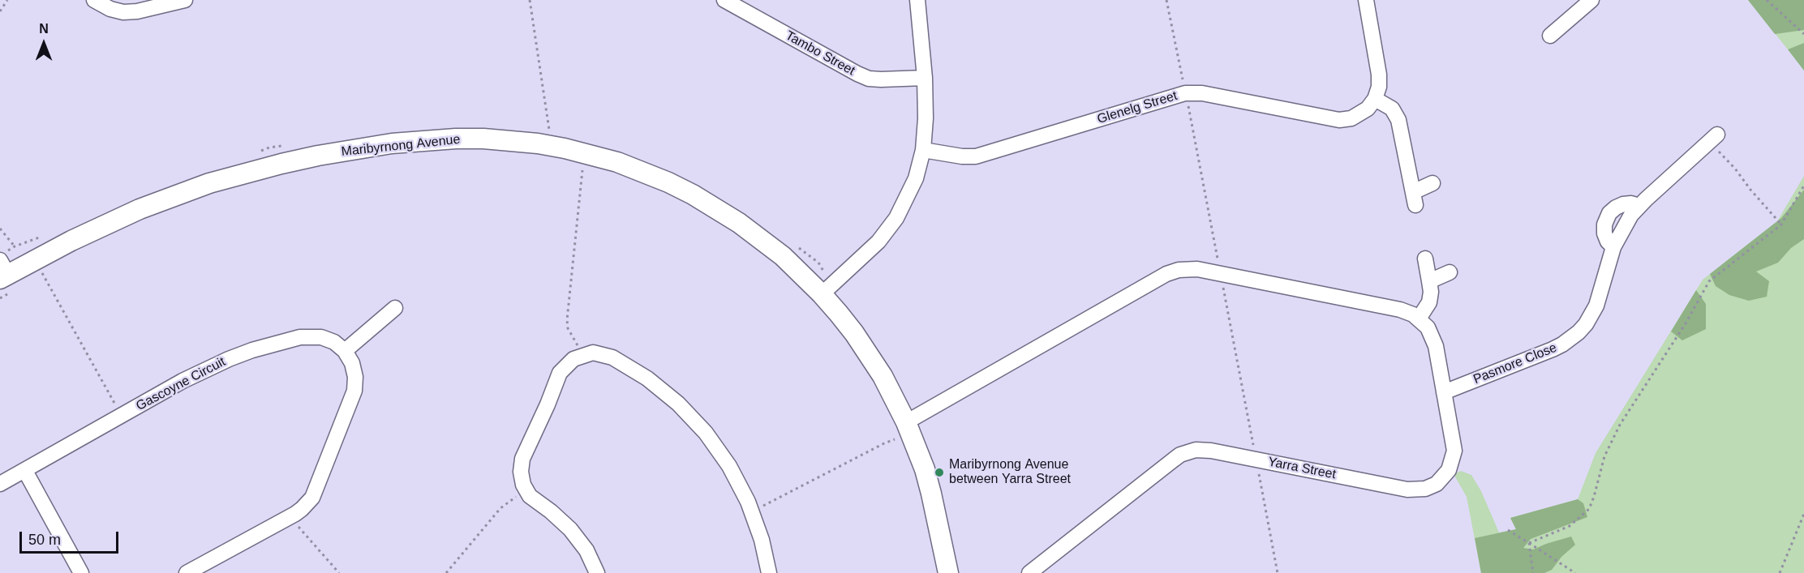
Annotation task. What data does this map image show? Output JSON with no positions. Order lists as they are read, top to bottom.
{
  "streets": {
    "street": [
      "Tambo Street",
      "Glenelg Street",
      "Maribyrnong Avenue",
      "Pasmore Close",
      "Gascoyne Circuit",
      "Yarra Street"
    ]
  },
  "crossings": [
    ["Pasmore Close", "Yarra Street"]
  ],
  "places": ["Maribyrnong Avenue between Yarra Street"],
  "scale_bar": "50 m",
  "north": "top"
}
